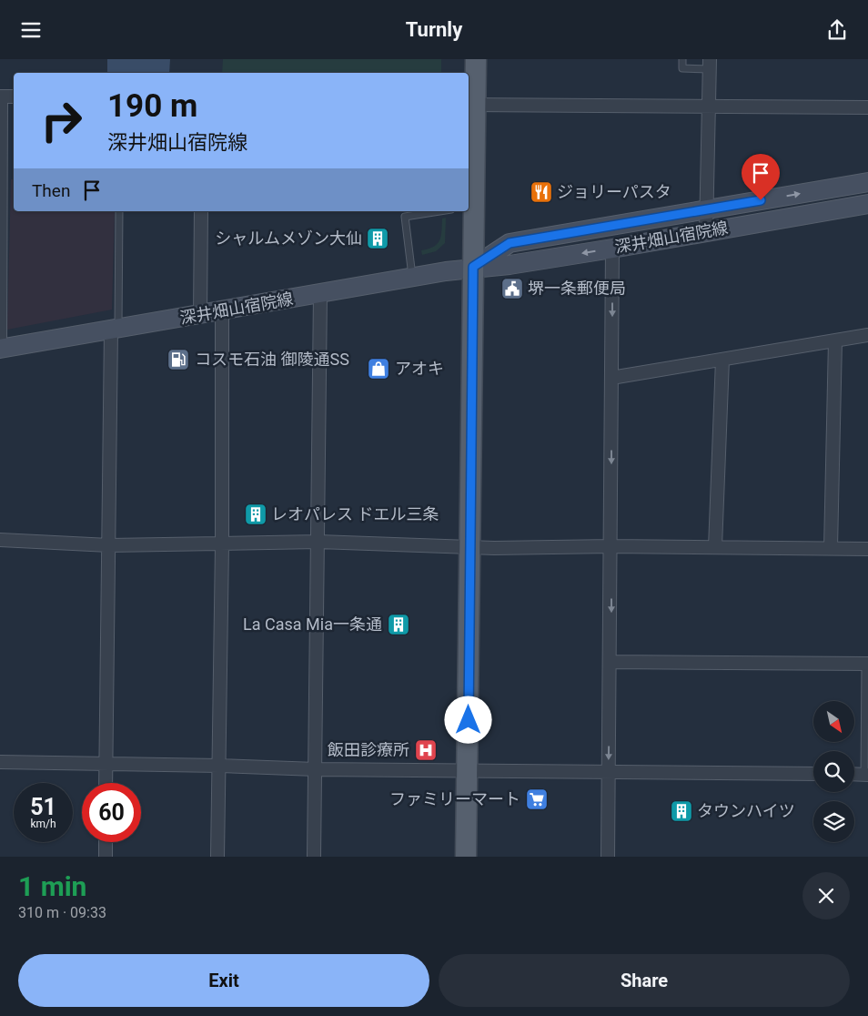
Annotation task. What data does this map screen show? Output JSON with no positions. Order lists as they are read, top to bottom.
{
  "streets": {
    "main road": ["深井畑山宿院線"]
  },
  "places": {
    "restaurant": ["ジョリーパスタ"],
    "building": [
      "シャルムメゾン大仙",
      "レオパレス ドエル三条",
      "La Casa Mia一条通",
      "タウンハイツ"
    ],
    "public building": ["堺一条郵便局"],
    "fuel station": ["コスモ石油 御陵通SS"],
    "shop": ["アオキ"],
    "hospital": ["飯田診療所"],
    "supermarket": ["ファミリーマート"]
  },
  "north": "bottom right",
  "page": {
    "header": "Turnly",
    "turn": ["190 m", "深井畑山宿院線"],
    "then": "Then",
    "speed": "51 km/h",
    "limit": "60",
    "heading": ["1 min", "310 m · 09:33"],
    "buttons": ["Exit", "Share"]
  }
}
